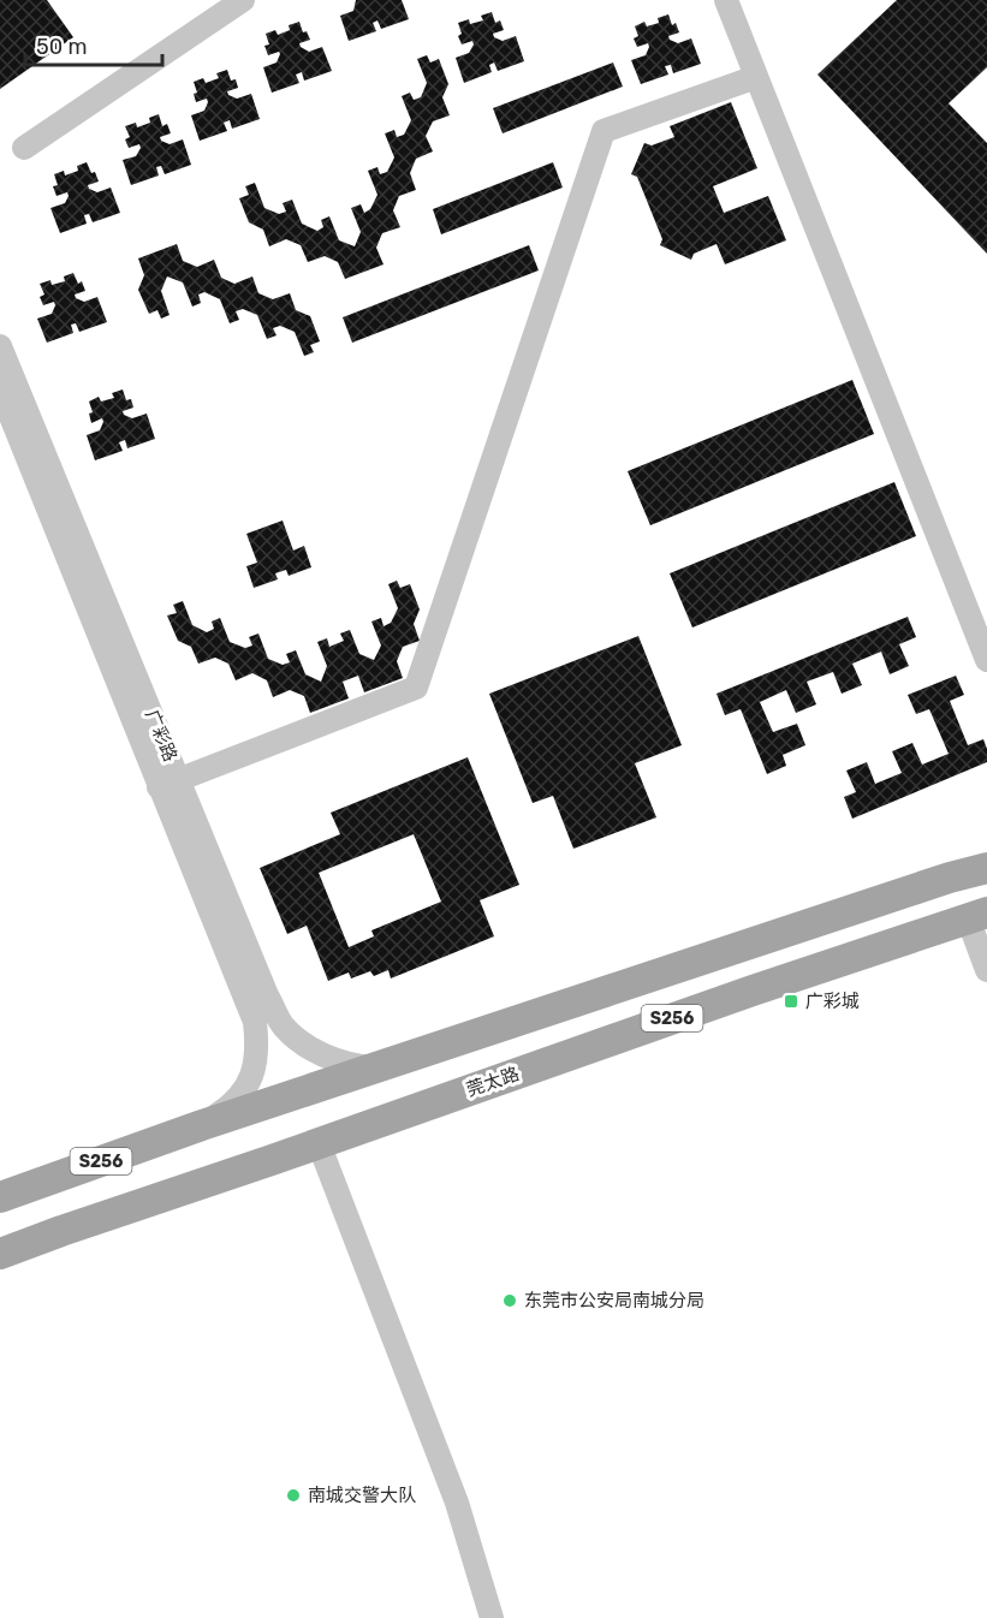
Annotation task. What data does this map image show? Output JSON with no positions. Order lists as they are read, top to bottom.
{
  "streets": {
    "main road": ["S256", "莞太路"],
    "street": ["广彩路"]
  },
  "crossings": [
    ["广彩路", "S256"]
  ],
  "places": {
    "transit": ["广彩城"],
    "other": ["东莞市公安局南城分局", "南城交警大队"]
  },
  "scale_bar": "50 m"
}
